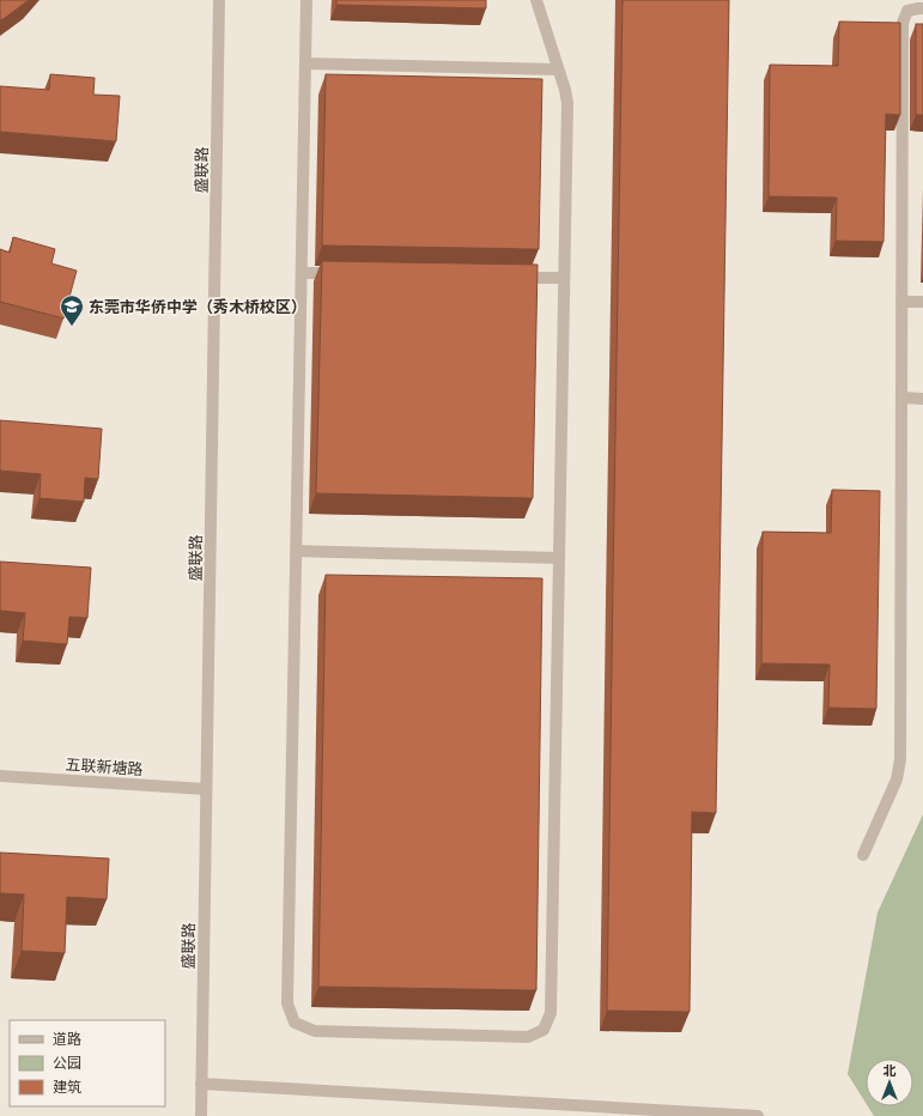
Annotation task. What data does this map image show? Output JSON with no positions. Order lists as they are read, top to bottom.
{
  "streets": {
    "street": ["盛联路", "五联新塘路"]
  },
  "crossings": [
    ["盛联路", "五联新塘路"]
  ],
  "places": {
    "school or university": ["东莞市华侨中学（秀木桥校区）"]
  },
  "legend": ["道路", "公园", "建筑"],
  "north": "top"
}
